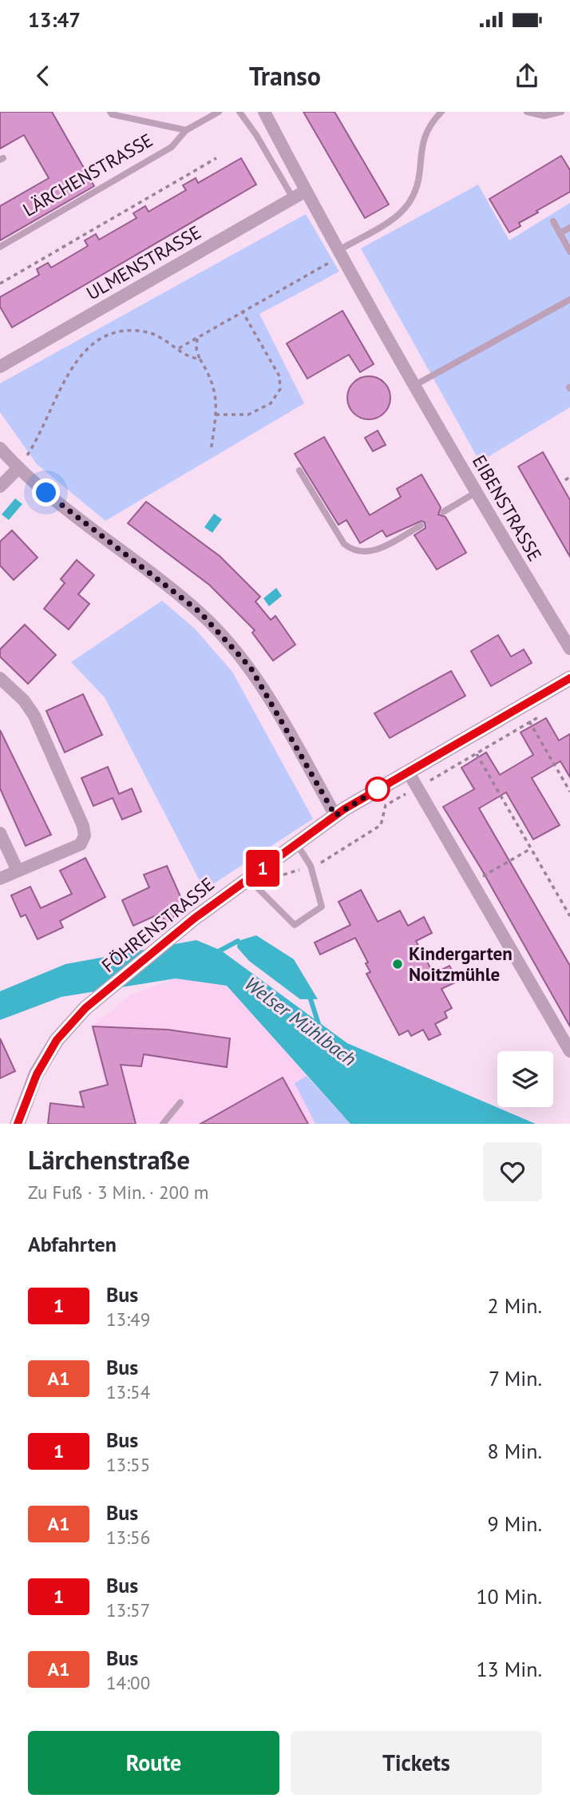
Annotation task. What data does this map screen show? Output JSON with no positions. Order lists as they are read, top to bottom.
{
  "streets": {
    "street": ["ULMENSTRASSE", "EIBENSTRASSE", "FÖHRENSTRASSE"],
    "lane": ["LÄRCHENSTRASSE"]
  },
  "crossings": [
    ["ULMENSTRASSE", "EIBENSTRASSE"]
  ],
  "water": ["Welser Mühlbach"],
  "places": ["Kindergarten Noitzmühle"],
  "lines": ["bus line 1"],
  "page": {
    "status": "13:47",
    "header": "Transo",
    "on_map": "1",
    "heading": [
      ["Lärchenstraße", "Zu Fuß · 3 Min. · 200 m"],
      "Abfahrten"
    ],
    "list": [
      {
        "mark": "1",
        "name": "Bus",
        "note": "13:49",
        "value": "2 Min."
      },
      {
        "mark": "A1",
        "name": "Bus",
        "note": "13:54",
        "value": "7 Min."
      },
      {
        "mark": "1",
        "name": "Bus",
        "note": "13:55",
        "value": "8 Min."
      },
      {
        "mark": "A1",
        "name": "Bus",
        "note": "13:56",
        "value": "9 Min."
      },
      {
        "mark": "1",
        "name": "Bus",
        "note": "13:57",
        "value": "10 Min."
      },
      {
        "mark": "A1",
        "name": "Bus",
        "note": "14:00",
        "value": "13 Min."
      }
    ],
    "buttons": ["Route", "Tickets"]
  }
}
